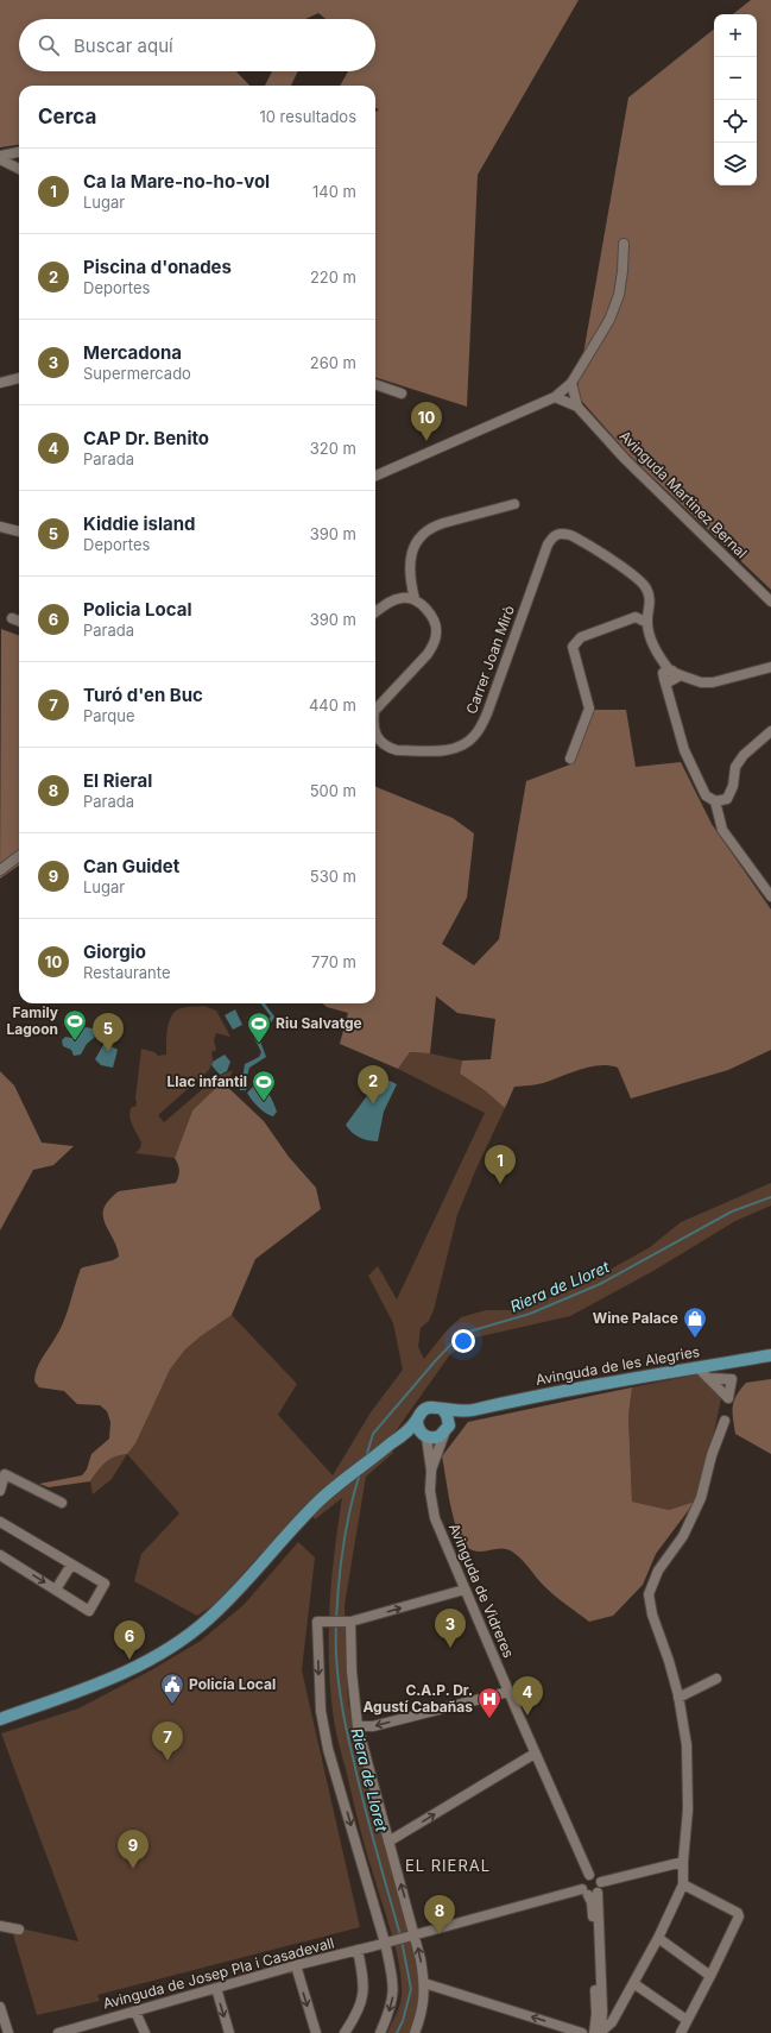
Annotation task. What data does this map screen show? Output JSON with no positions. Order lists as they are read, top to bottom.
{
  "streets": {
    "main road": ["Avinguda de les Alegries"],
    "street": [
      "Avinguda Martinez Bernal",
      "Carrer Joan Mirò",
      "Avinguda de Vidreres",
      "Avinguda de Josep Pla i Casadevall"
    ]
  },
  "districts": ["EL RIERAL"],
  "water": ["Riera de Lloret"],
  "places": {
    "sports": ["Family Lagoon", "Riu Salvatge", "Llac infantil"],
    "shop": ["Wine Palace"],
    "public building": ["Policía Local"],
    "hospital": ["C.A.P. Dr. Agustí Cabañas"]
  },
  "page": {
    "map_buttons": ["+", "−"],
    "search": "Buscar aquí",
    "heading": ["Cerca", "10 resultados"],
    "list": [
      {
        "mark": "1",
        "name": "Ca la Mare-no-ho-vol",
        "note": "Lugar",
        "value": "140 m"
      },
      {
        "mark": "2",
        "name": "Piscina d'onades",
        "note": "Deportes",
        "value": "220 m"
      },
      {
        "mark": "3",
        "name": "Mercadona",
        "note": "Supermercado",
        "value": "260 m"
      },
      {
        "mark": "4",
        "name": "CAP Dr. Benito",
        "note": "Parada",
        "value": "320 m"
      },
      {
        "mark": "5",
        "name": "Kiddie island",
        "note": "Deportes",
        "value": "390 m"
      },
      {
        "mark": "6",
        "name": "Policia Local",
        "note": "Parada",
        "value": "390 m"
      },
      {
        "mark": "7",
        "name": "Turó d'en Buc",
        "note": "Parque",
        "value": "440 m"
      },
      {
        "mark": "8",
        "name": "El Rieral",
        "note": "Parada",
        "value": "500 m"
      },
      {
        "mark": "9",
        "name": "Can Guidet",
        "note": "Lugar",
        "value": "530 m"
      },
      {
        "mark": "10",
        "name": "Giorgio",
        "note": "Restaurante",
        "value": "770 m"
      }
    ],
    "pins": [
      "10",
      "5",
      "2",
      "1",
      "3",
      "6",
      "4",
      "7",
      "9",
      "8"
    ]
  }
}
